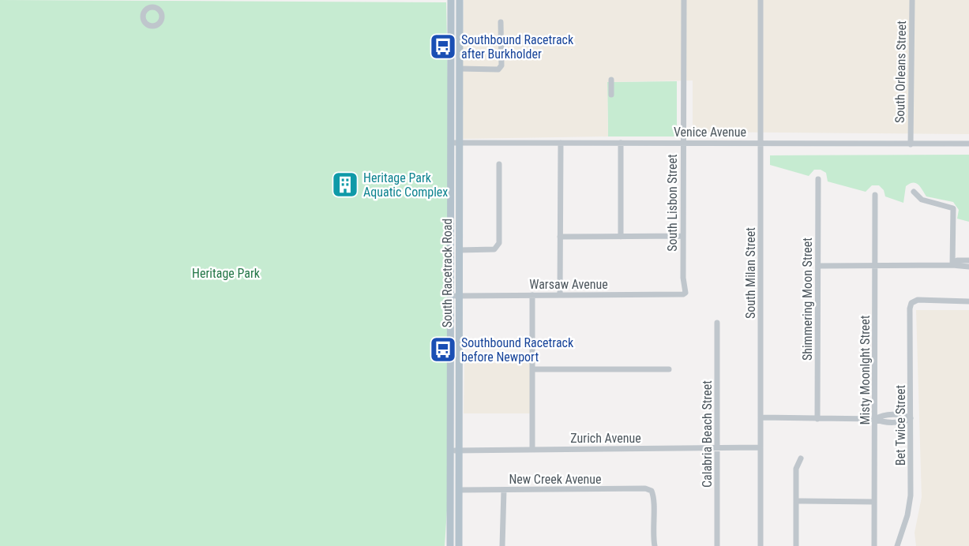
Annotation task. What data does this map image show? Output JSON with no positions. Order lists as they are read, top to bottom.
{
  "streets": {
    "main road": ["South Racetrack Road"],
    "street": [
      "South Orleans Street",
      "Venice Avenue",
      "South Lisbon Street",
      "South Milan Street",
      "Warsaw Avenue",
      "Shimmering Moon Street",
      "Misty Moonlght Street",
      "Bet Twice Street",
      "Calabria Beach Street",
      "Zurich Avenue",
      "New Creek Avenue"
    ]
  },
  "crossings": [
    ["South Orleans Street", "Venice Avenue"],
    ["Venice Avenue", "South Lisbon Street"],
    ["Venice Avenue", "South Racetrack Road"],
    ["Venice Avenue", "South Milan Street"],
    ["South Lisbon Street", "Warsaw Avenue"],
    ["South Racetrack Road", "Warsaw Avenue"],
    ["South Racetrack Road", "Zurich Avenue"],
    ["South Racetrack Road", "New Creek Avenue"],
    ["South Milan Street", "Zurich Avenue"],
    ["Calabria Beach Street", "Zurich Avenue"]
  ],
  "parks": ["Heritage Park"],
  "places": {
    "bus stop": ["Southbound Racetrack after Burkholder", "Southbound Racetrack before Newport"],
    "building": ["Heritage Park Aquatic Complex"]
  }
}
